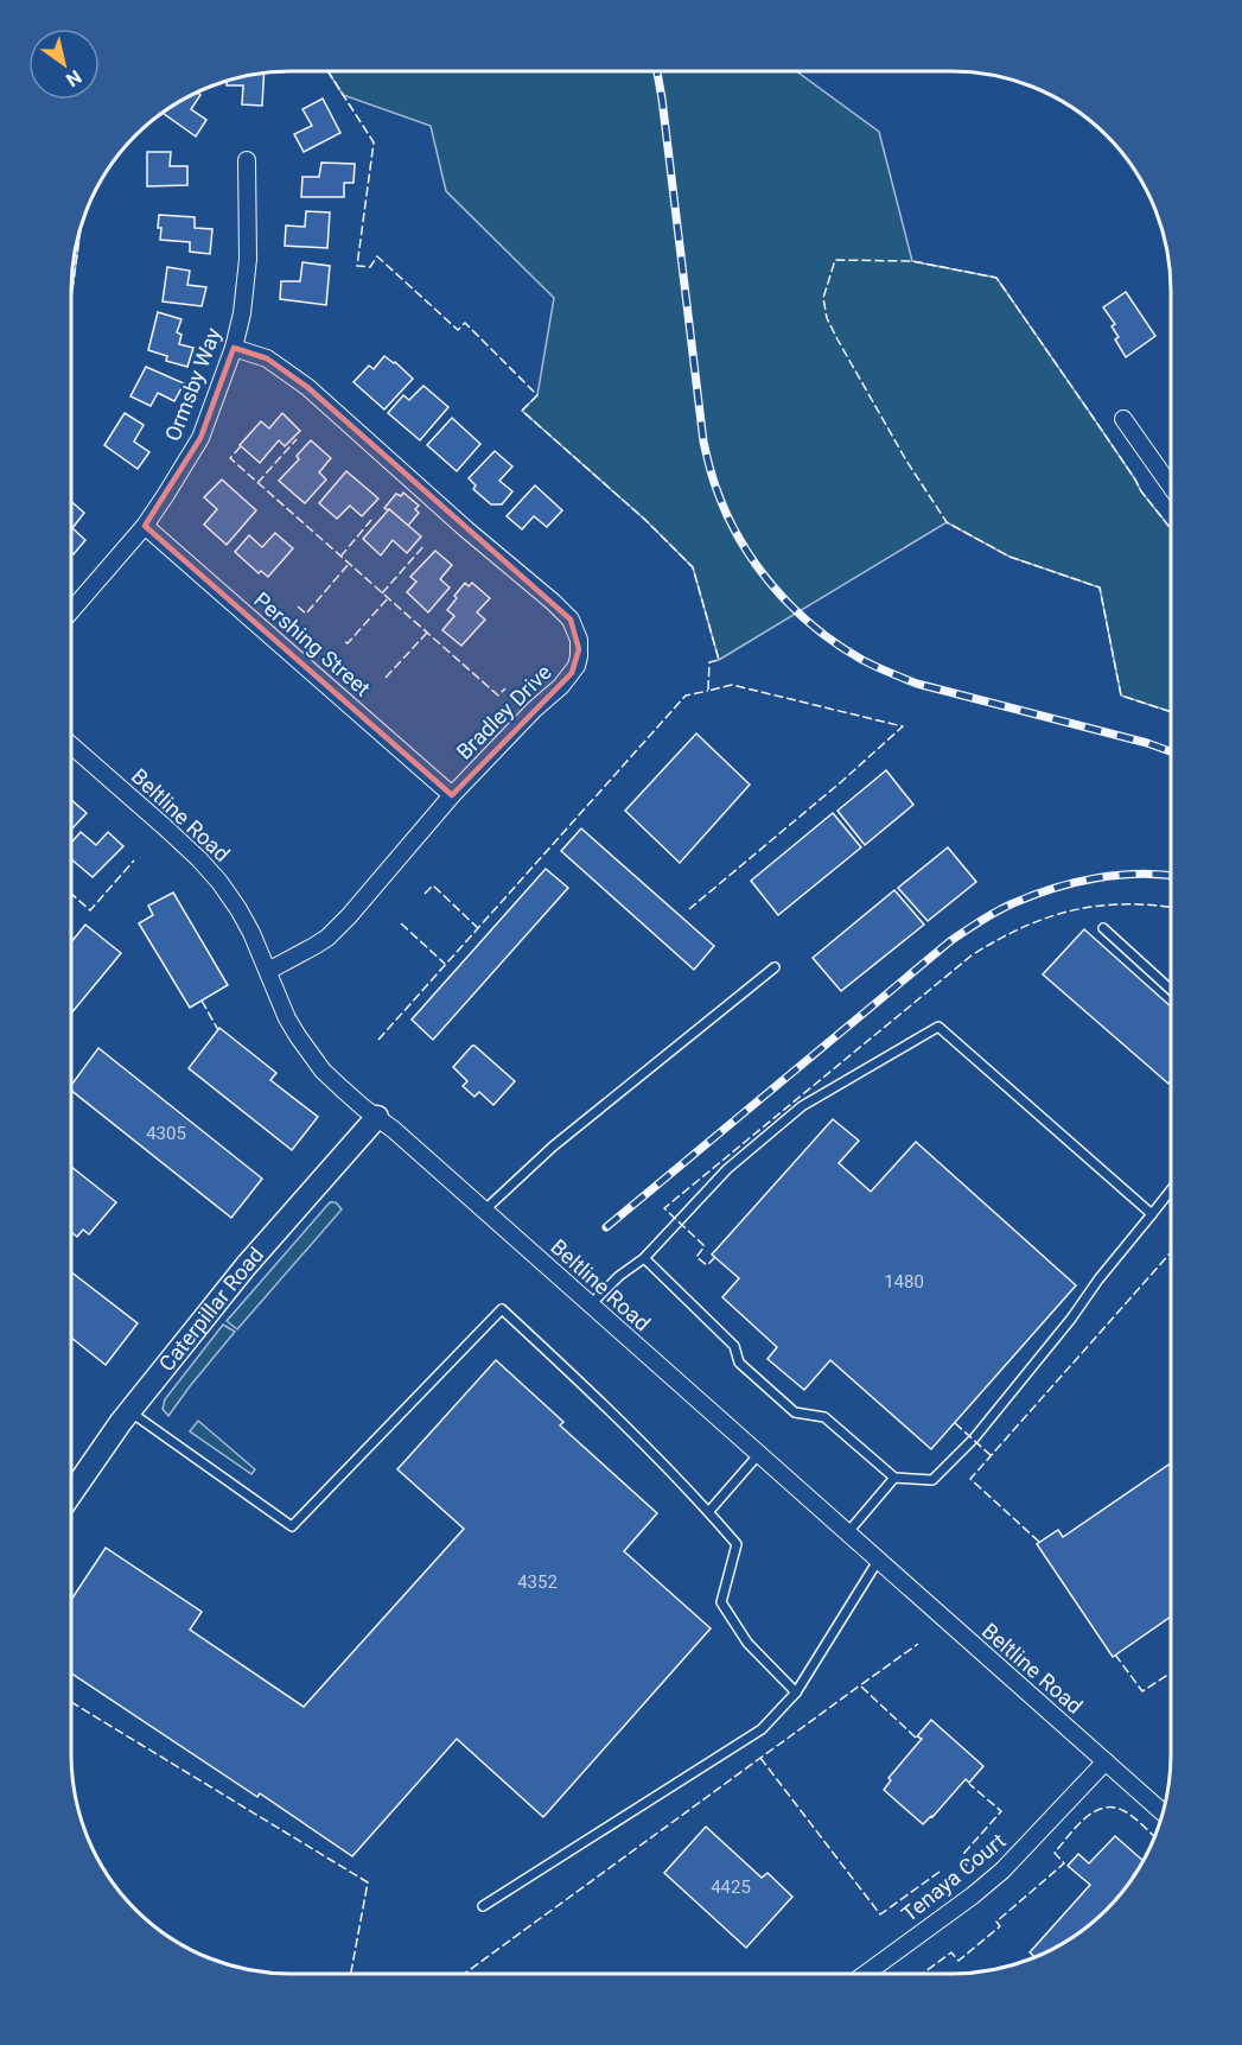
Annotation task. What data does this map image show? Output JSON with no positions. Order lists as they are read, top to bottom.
{
  "streets": {
    "street": [
      "Ormsby Way",
      "Pershing Street",
      "Bradley Drive",
      "Beltline Road",
      "Caterpillar Road",
      "Tenaya Court"
    ]
  },
  "crossings": [
    ["Ormsby Way", "Pershing Street"],
    ["Ormsby Way", "Bradley Drive"],
    ["Pershing Street", "Bradley Drive"],
    ["Bradley Drive", "Beltline Road"],
    ["Beltline Road", "Caterpillar Road"],
    ["Beltline Road", "Tenaya Court"]
  ],
  "house_numbers": [
    "4305",
    "1480",
    "4352",
    "4425"
  ],
  "north": "bottom right"
}
